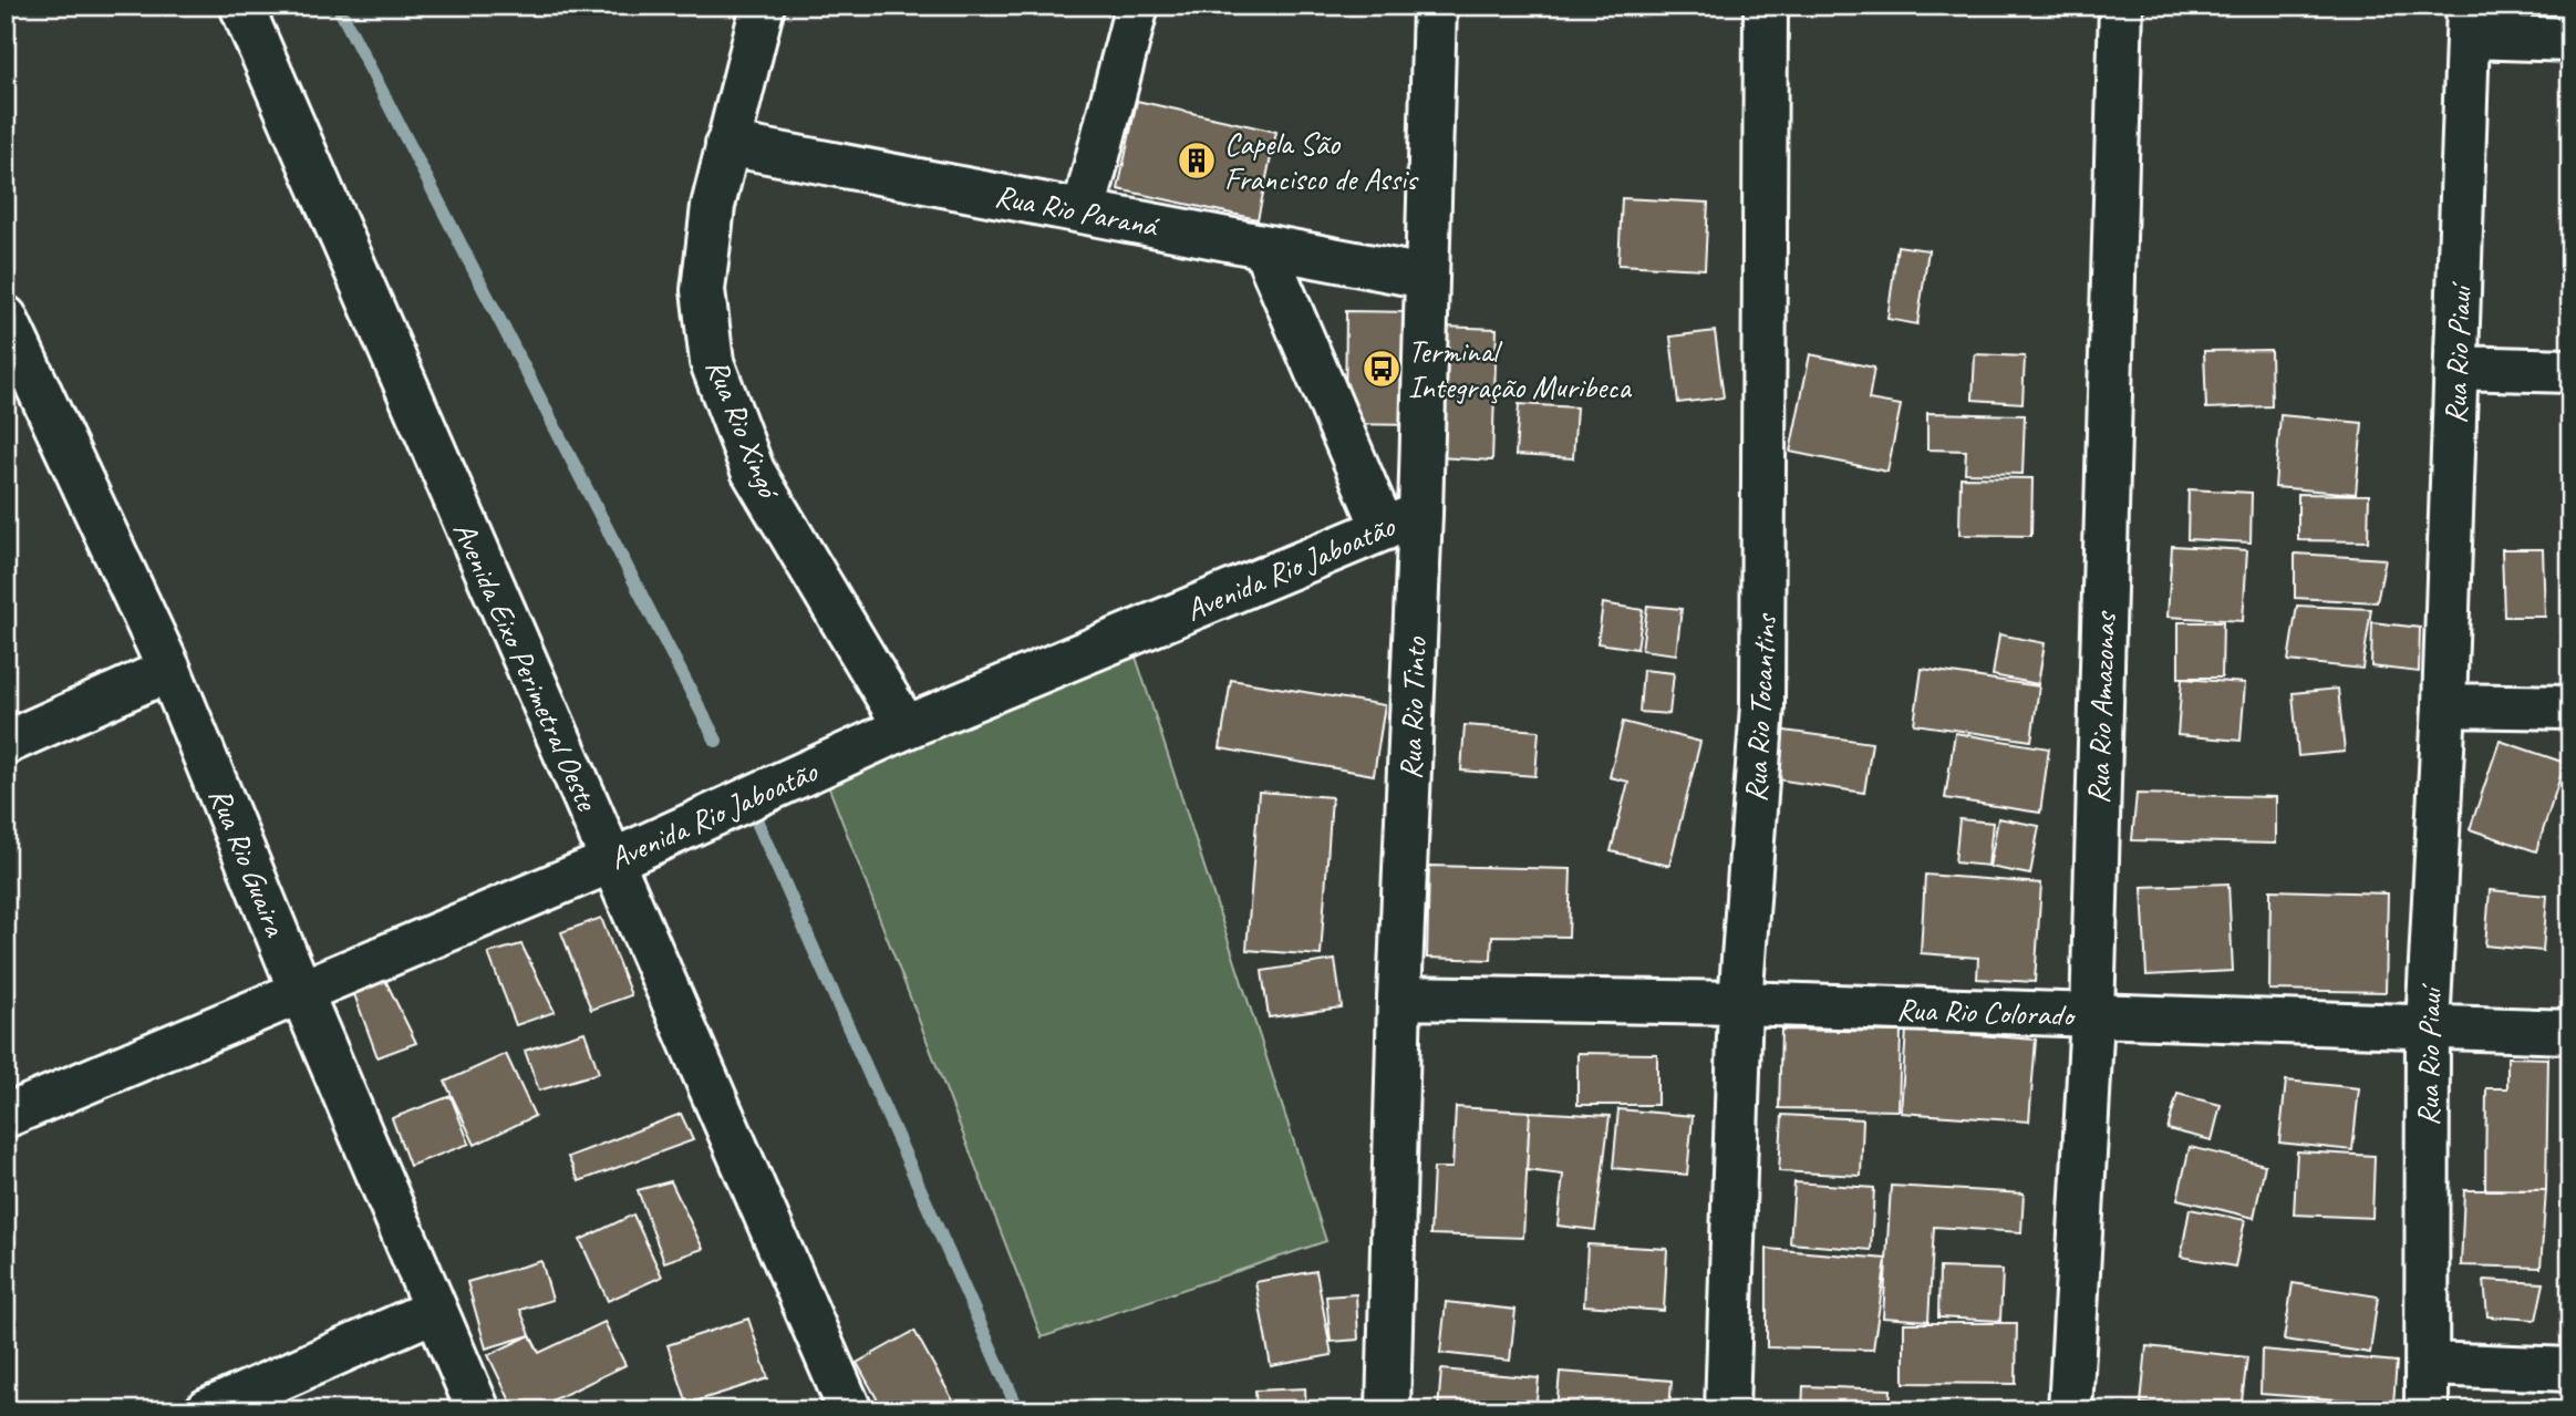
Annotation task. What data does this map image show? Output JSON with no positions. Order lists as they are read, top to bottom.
{
  "streets": {
    "street": [
      "Rua Rio Paraná",
      "Rua Rio Piauí",
      "Rua Rio Xingó",
      "Avenida Rio Jaboatão",
      "Avenida Eixo Perimetral Oeste",
      "Rua Rio Tinto",
      "Rua Rio Tocantins",
      "Rua Rio Amazonas",
      "Rua Rio Guaira",
      "Rua Rio Colorado"
    ]
  },
  "crossings": [
    ["Rua Rio Paraná", "Rua Rio Xingó"],
    ["Rua Rio Paraná", "Rua Rio Tinto"],
    ["Rua Rio Piauí", "Rua Rio Colorado"],
    ["Rua Rio Xingó", "Avenida Rio Jaboatão"],
    ["Avenida Rio Jaboatão", "Avenida Eixo Perimetral Oeste"],
    ["Avenida Rio Jaboatão", "Rua Rio Tinto"],
    ["Avenida Rio Jaboatão", "Rua Rio Guaira"],
    ["Rua Rio Tinto", "Rua Rio Colorado"],
    ["Rua Rio Tocantins", "Rua Rio Colorado"],
    ["Rua Rio Amazonas", "Rua Rio Colorado"]
  ],
  "places": {
    "building": ["Capela São Francisco de Assis"],
    "bus stop": ["Terminal Integração Muribeca"]
  }
}
